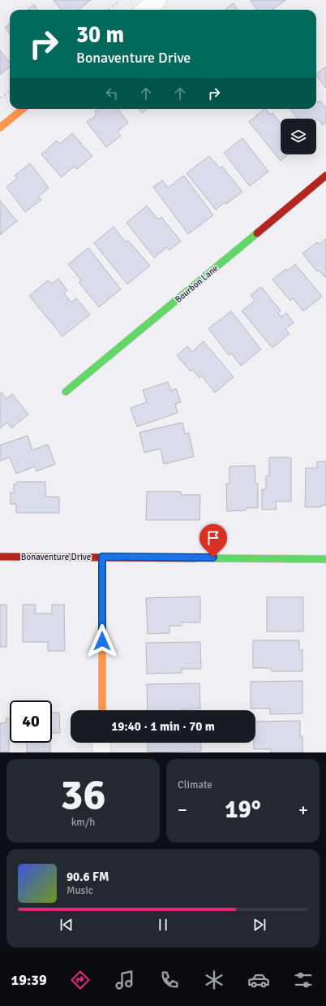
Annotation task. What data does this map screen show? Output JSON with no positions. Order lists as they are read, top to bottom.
{
  "streets": {
    "street": ["Bourbon Lane", "Bonaventure Drive"]
  },
  "page": {
    "turn": ["30 m", "Bonaventure Drive"],
    "limit": "40",
    "trip": "19:40 · 1 min · 70 m",
    "tile": [
      ["36", "km/h"],
      "Climate"
    ],
    "heat": ["−", "19°", "+"],
    "song": ["90.6 FM", "Music"],
    "tabs": "19:39"
  }
}
